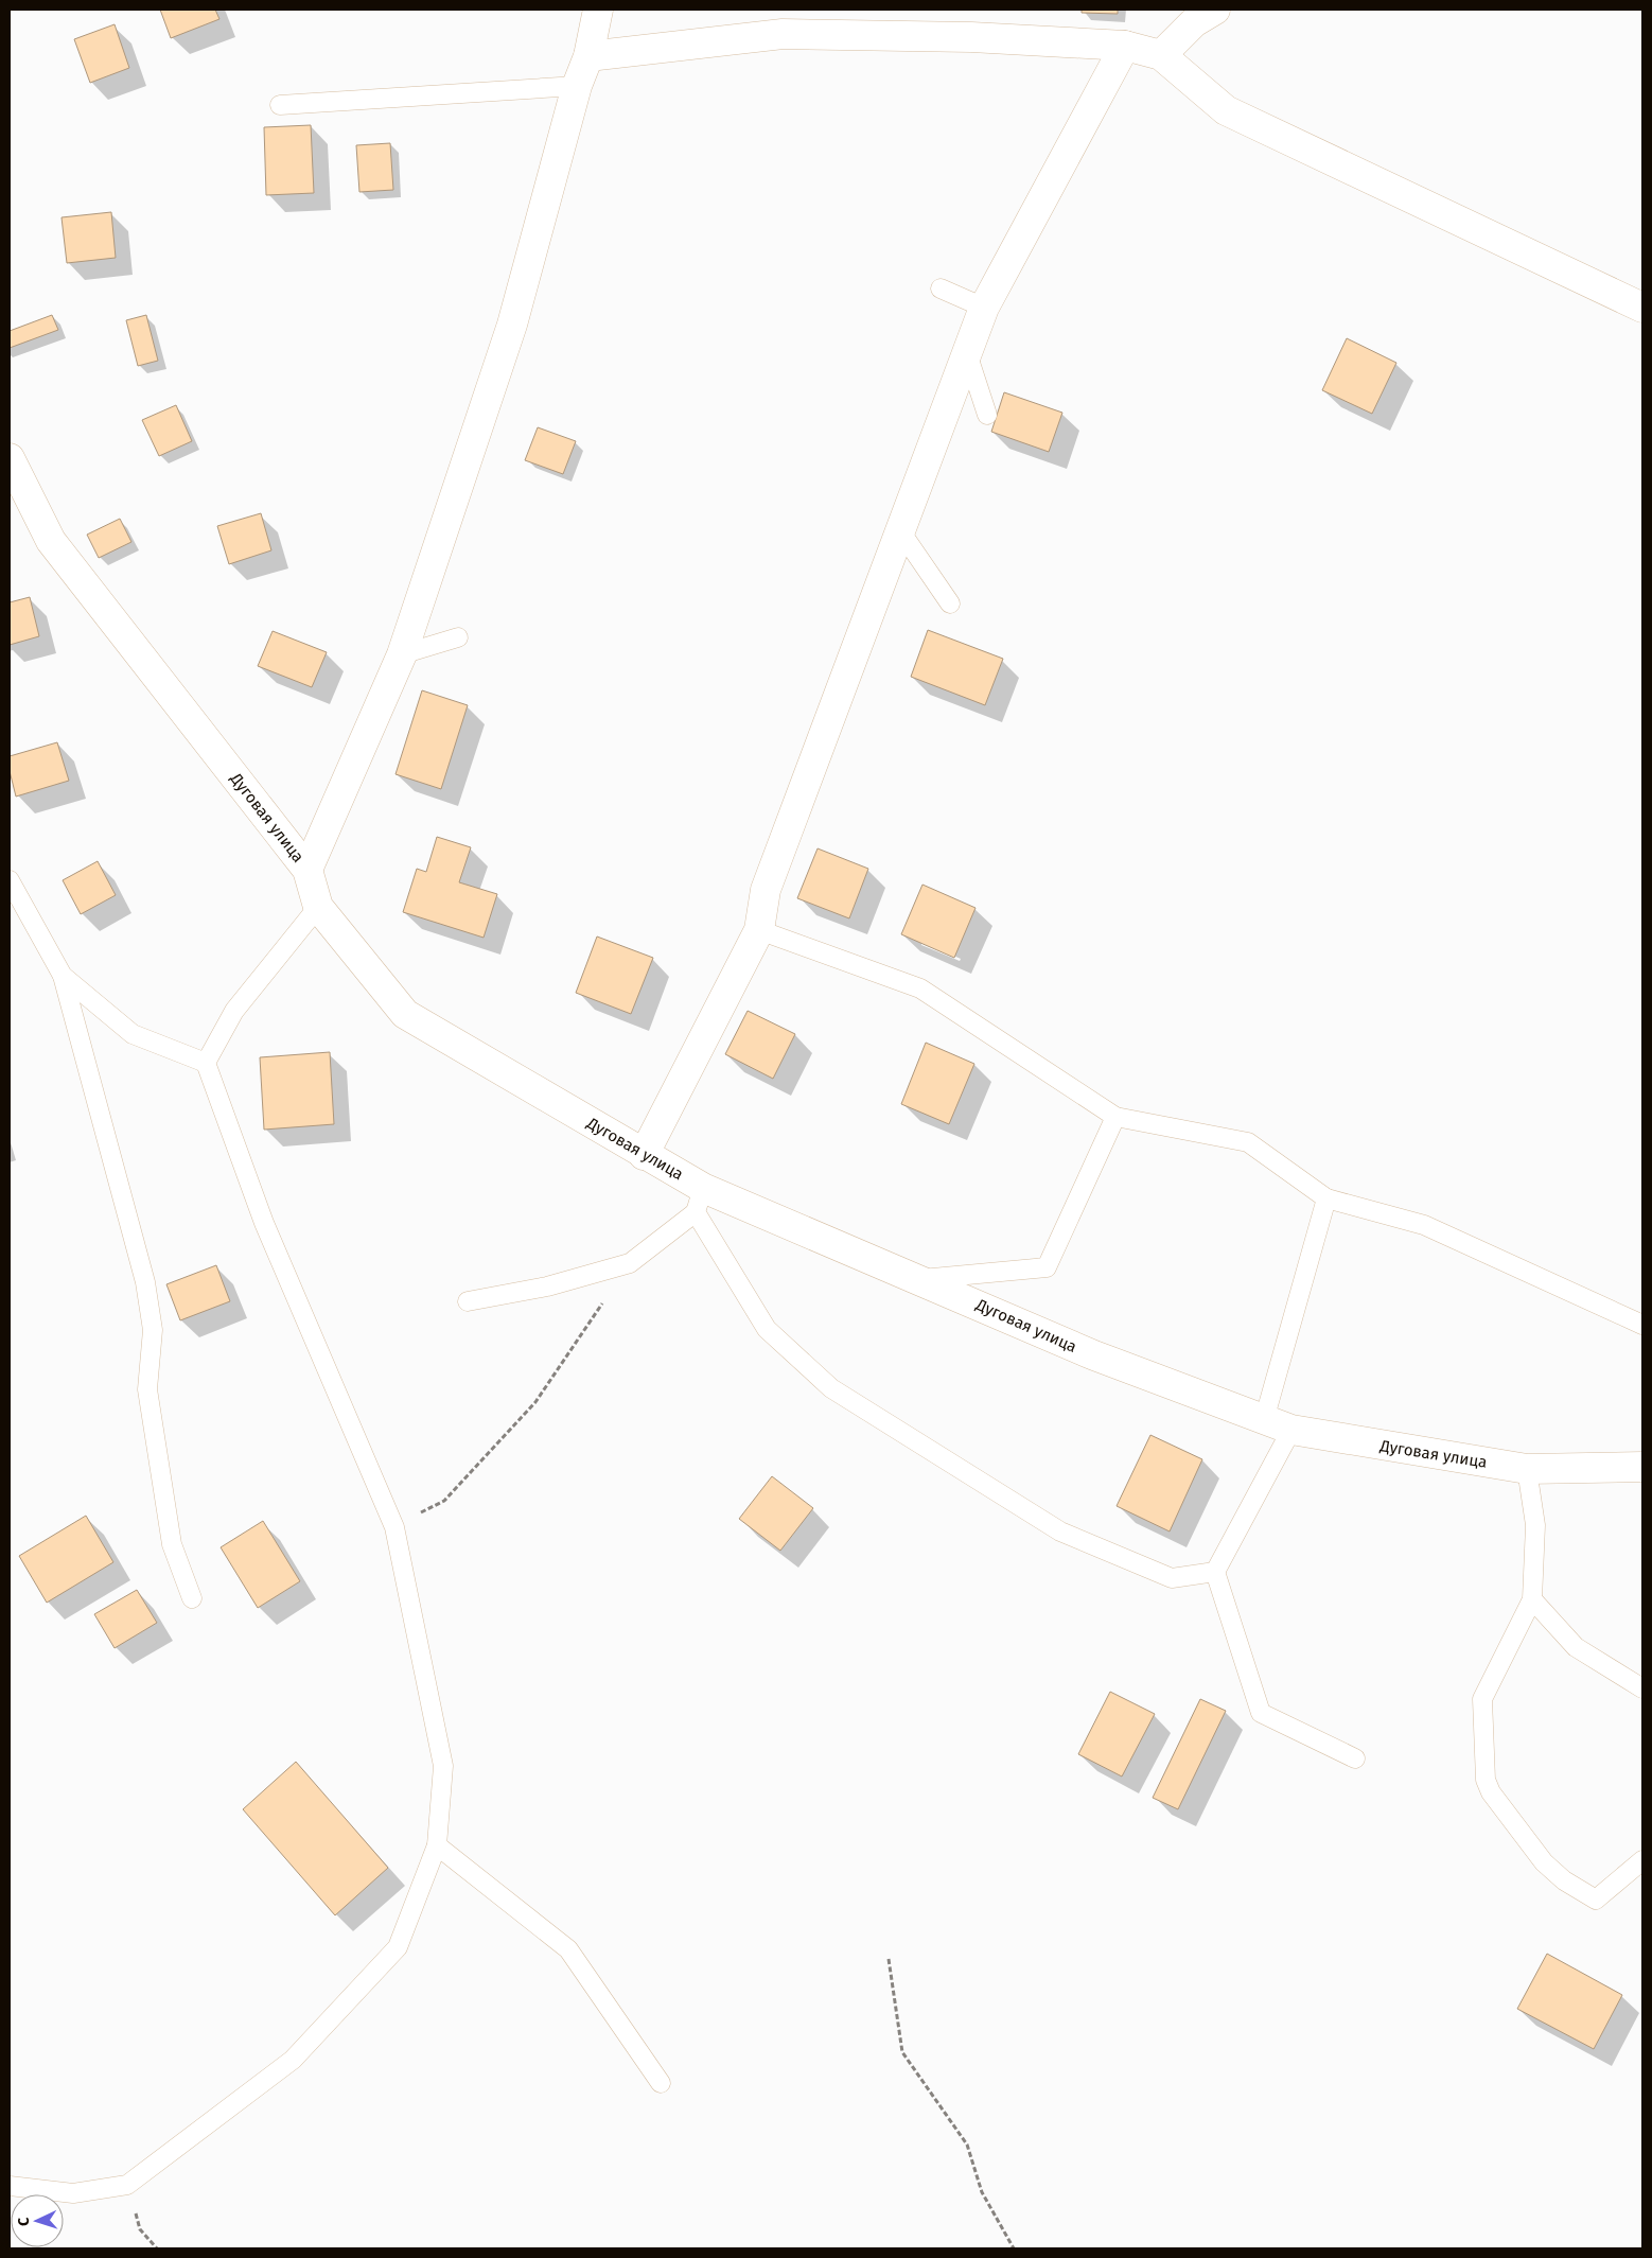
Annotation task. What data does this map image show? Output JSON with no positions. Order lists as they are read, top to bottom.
{
  "streets": {
    "street": ["Дуговая улица"]
  },
  "north": "left"
}
